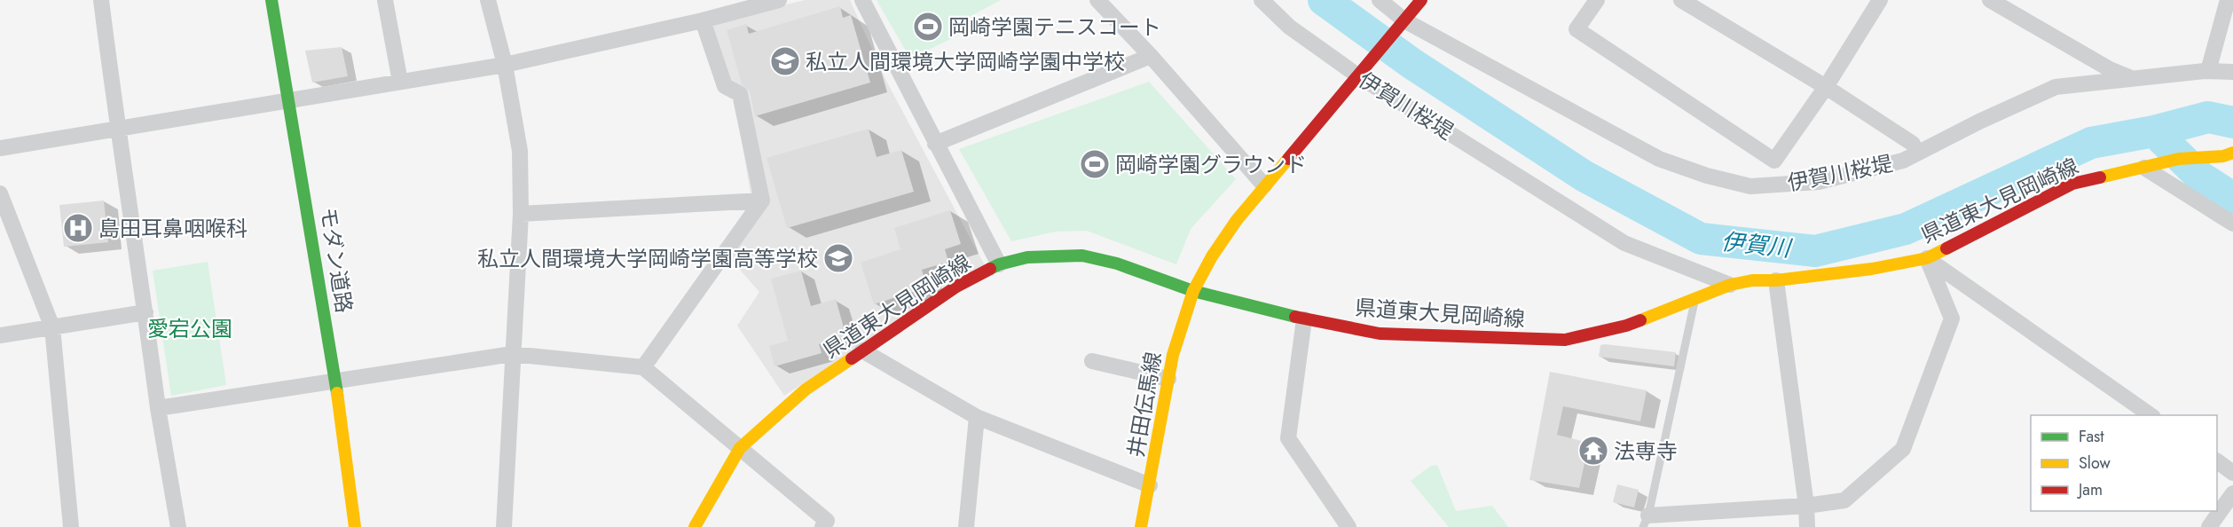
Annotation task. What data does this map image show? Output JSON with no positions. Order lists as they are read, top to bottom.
{
  "streets": {
    "main road": ["県道東大見岡崎線", "モダン道路", "井田伝馬線"],
    "street": ["伊賀川桜堤"]
  },
  "crossings": [
    ["伊賀川桜堤", "県道東大見岡崎線"],
    ["伊賀川桜堤", "井田伝馬線"],
    ["県道東大見岡崎線", "井田伝馬線"]
  ],
  "water": ["伊賀川"],
  "parks": ["愛宕公園"],
  "places": {
    "sports": ["岡崎学園テニスコート", "岡崎学園グラウンド"],
    "school or university": ["私立人間環境大学岡崎学園中学校", "私立人間環境大学岡崎学園高等学校"],
    "hospital": ["島田耳鼻咽喉科"],
    "temple": ["法専寺"]
  },
  "legend": ["Fast", "Slow", "Jam"]
}
